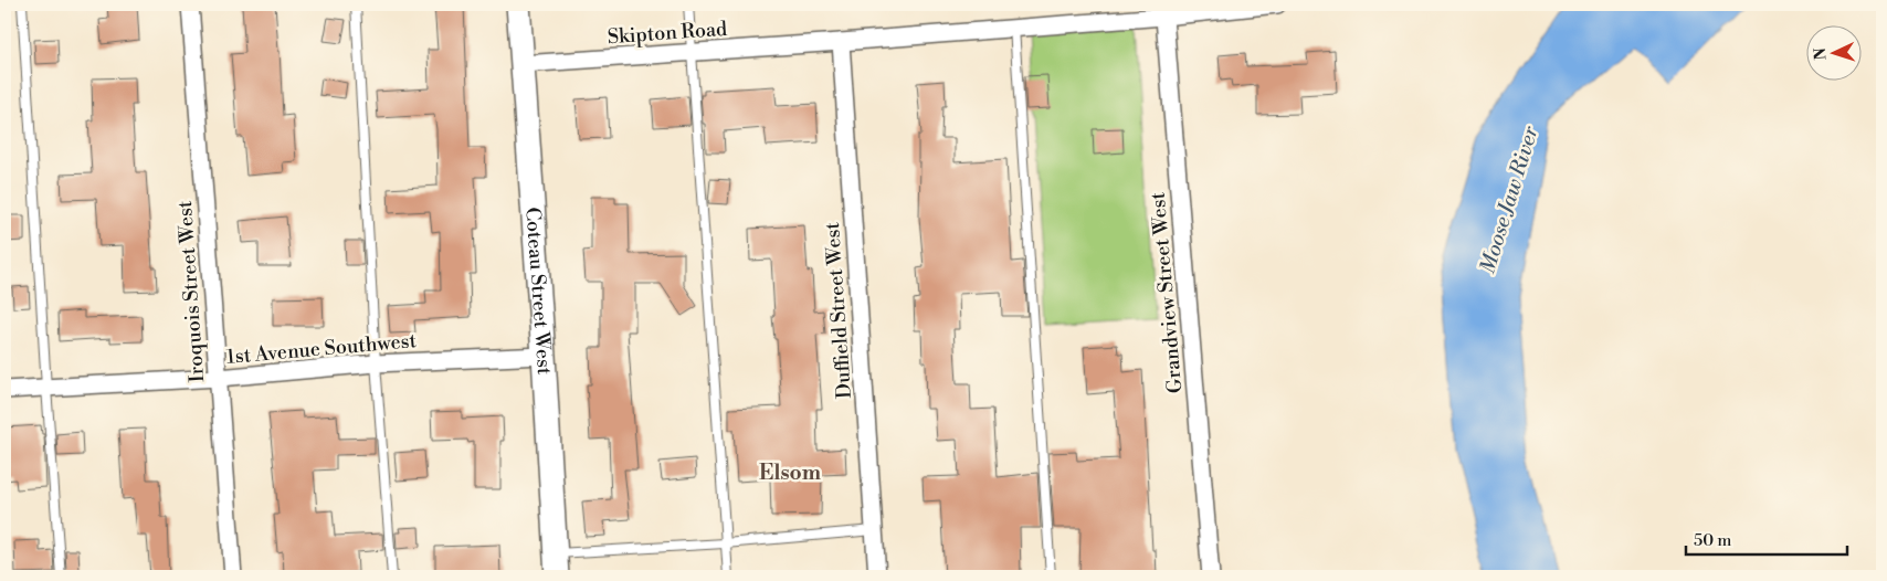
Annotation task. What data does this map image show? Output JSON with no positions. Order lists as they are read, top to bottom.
{
  "streets": {
    "street": [
      "Skipton Road",
      "Coteau Street West",
      "Iroquois Street West",
      "Grandview Street West",
      "Duffield Street West",
      "1st Avenue Southwest"
    ]
  },
  "crossings": [
    ["Skipton Road", "Coteau Street West"],
    ["Skipton Road", "Grandview Street West"],
    ["Skipton Road", "Duffield Street West"],
    ["Coteau Street West", "1st Avenue Southwest"],
    ["Iroquois Street West", "1st Avenue Southwest"]
  ],
  "districts": ["Elsom"],
  "water": ["Moose Jaw River"],
  "scale_bar": "50 m",
  "north": "left"
}
